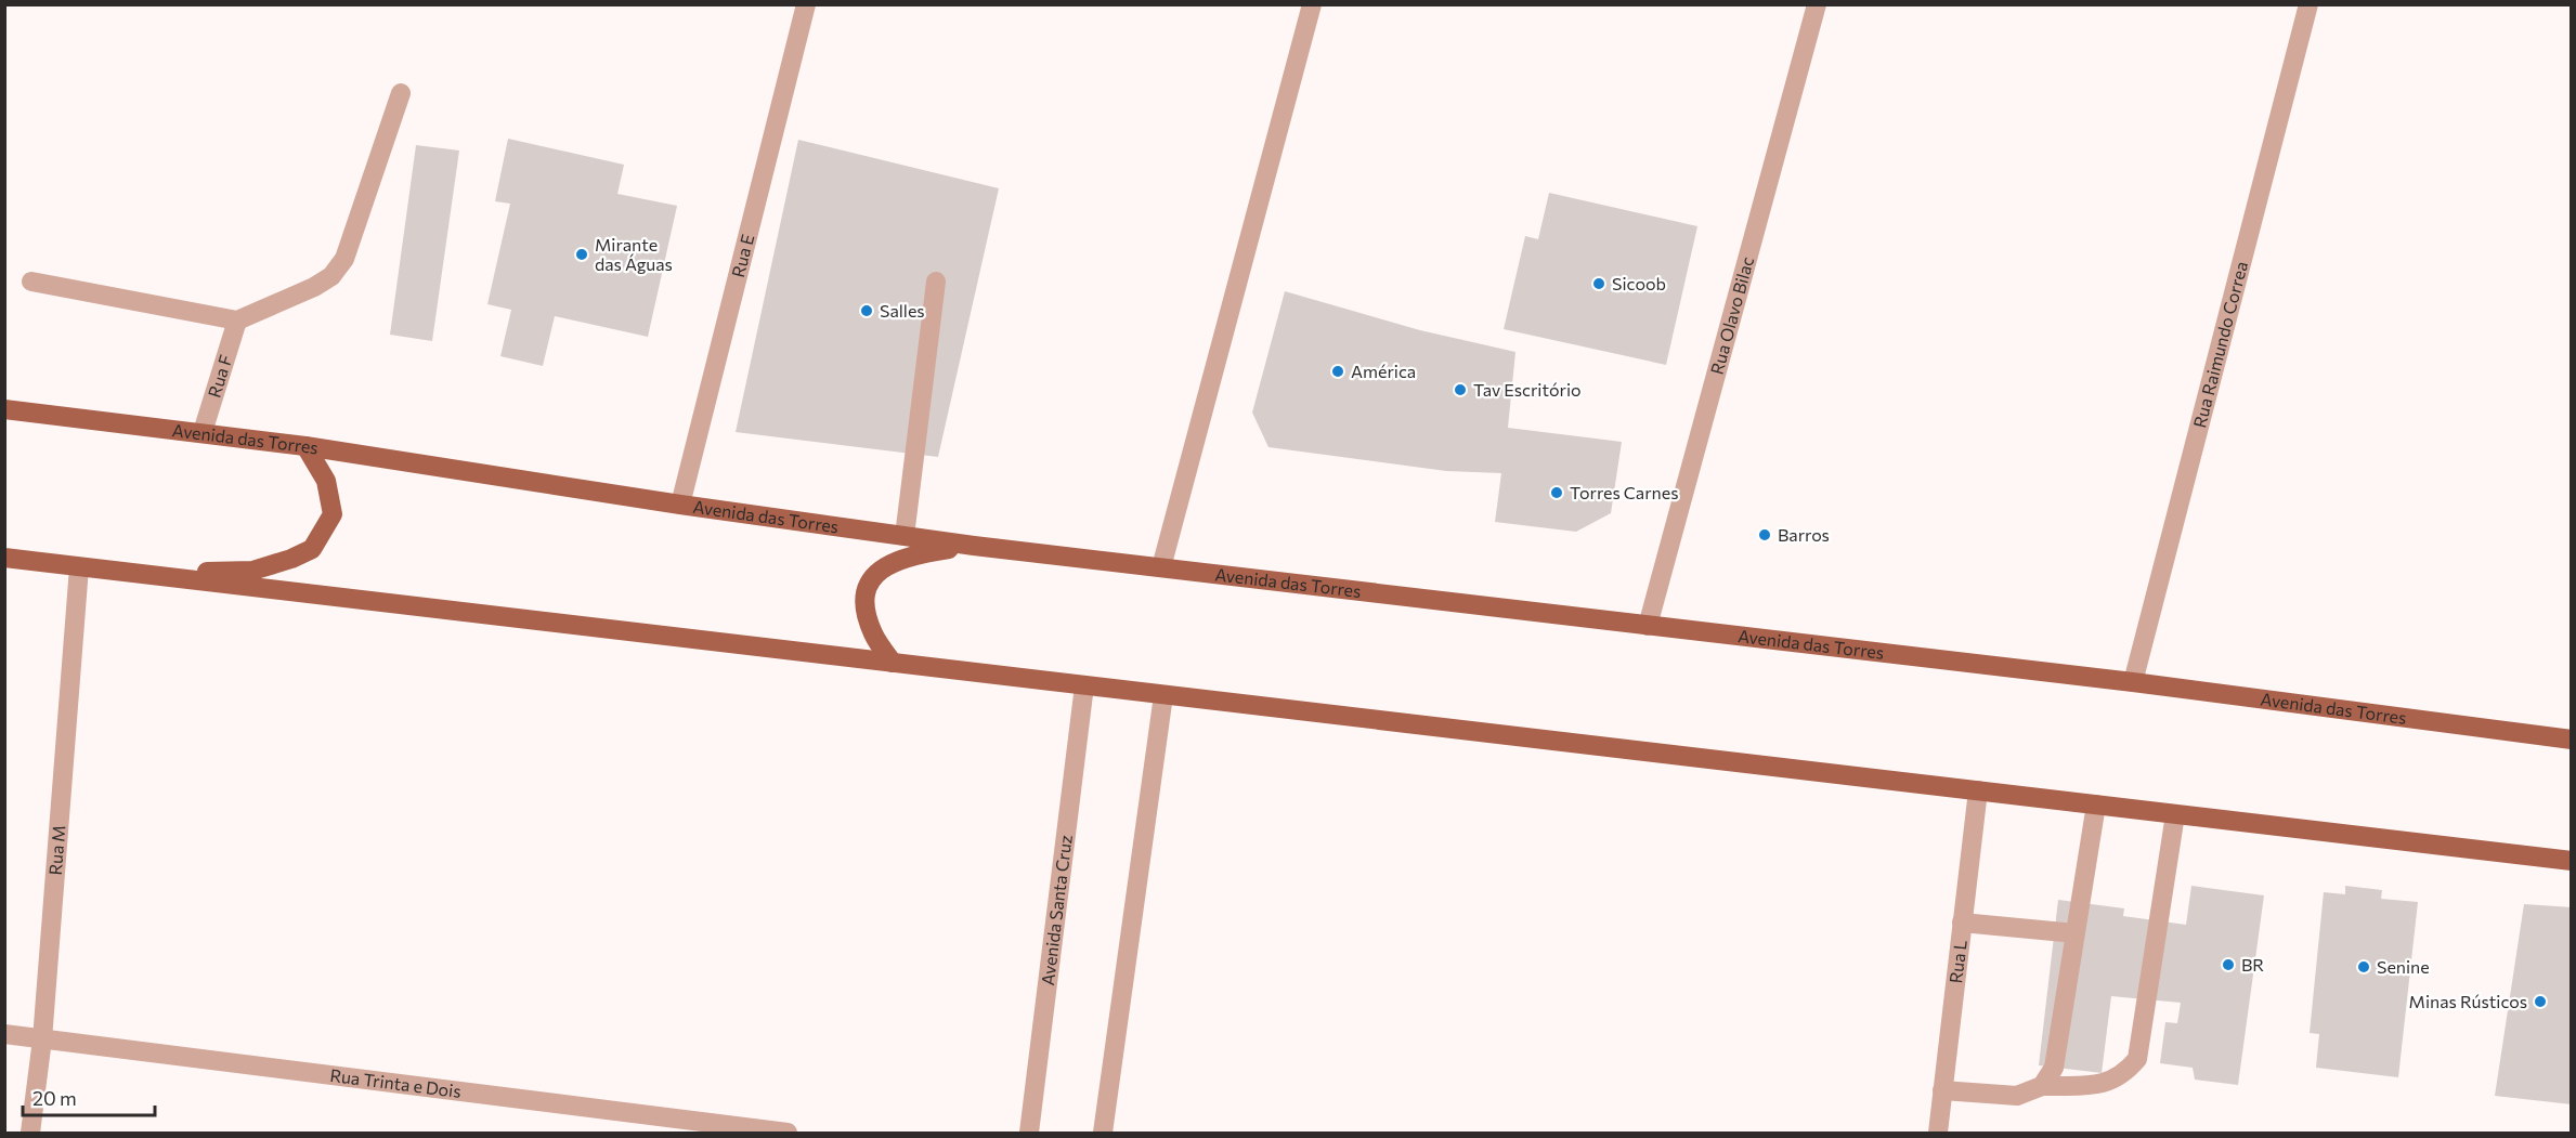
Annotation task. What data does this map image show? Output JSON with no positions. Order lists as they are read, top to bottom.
{
  "streets": {
    "main road": ["Avenida das Torres"],
    "street": [
      "Rua E",
      "Rua Olavo Bilac",
      "Rua Raimundo Correa",
      "Rua F",
      "Rua M",
      "Avenida Santa Cruz",
      "Rua L",
      "Rua Trinta e Dois"
    ]
  },
  "crossings": [
    ["Rua E", "Avenida das Torres"],
    ["Rua Olavo Bilac", "Avenida das Torres"],
    ["Rua Raimundo Correa", "Avenida das Torres"],
    ["Rua F", "Avenida das Torres"],
    ["Rua M", "Rua Trinta e Dois"]
  ],
  "places": [
    "Mirante das Águas",
    "Sicoob",
    "Salles",
    "América",
    "Tav Escritório",
    "Torres Carnes",
    "Barros",
    "BR",
    "Senine",
    "Minas Rústicos"
  ],
  "scale_bar": "20 m"
}
